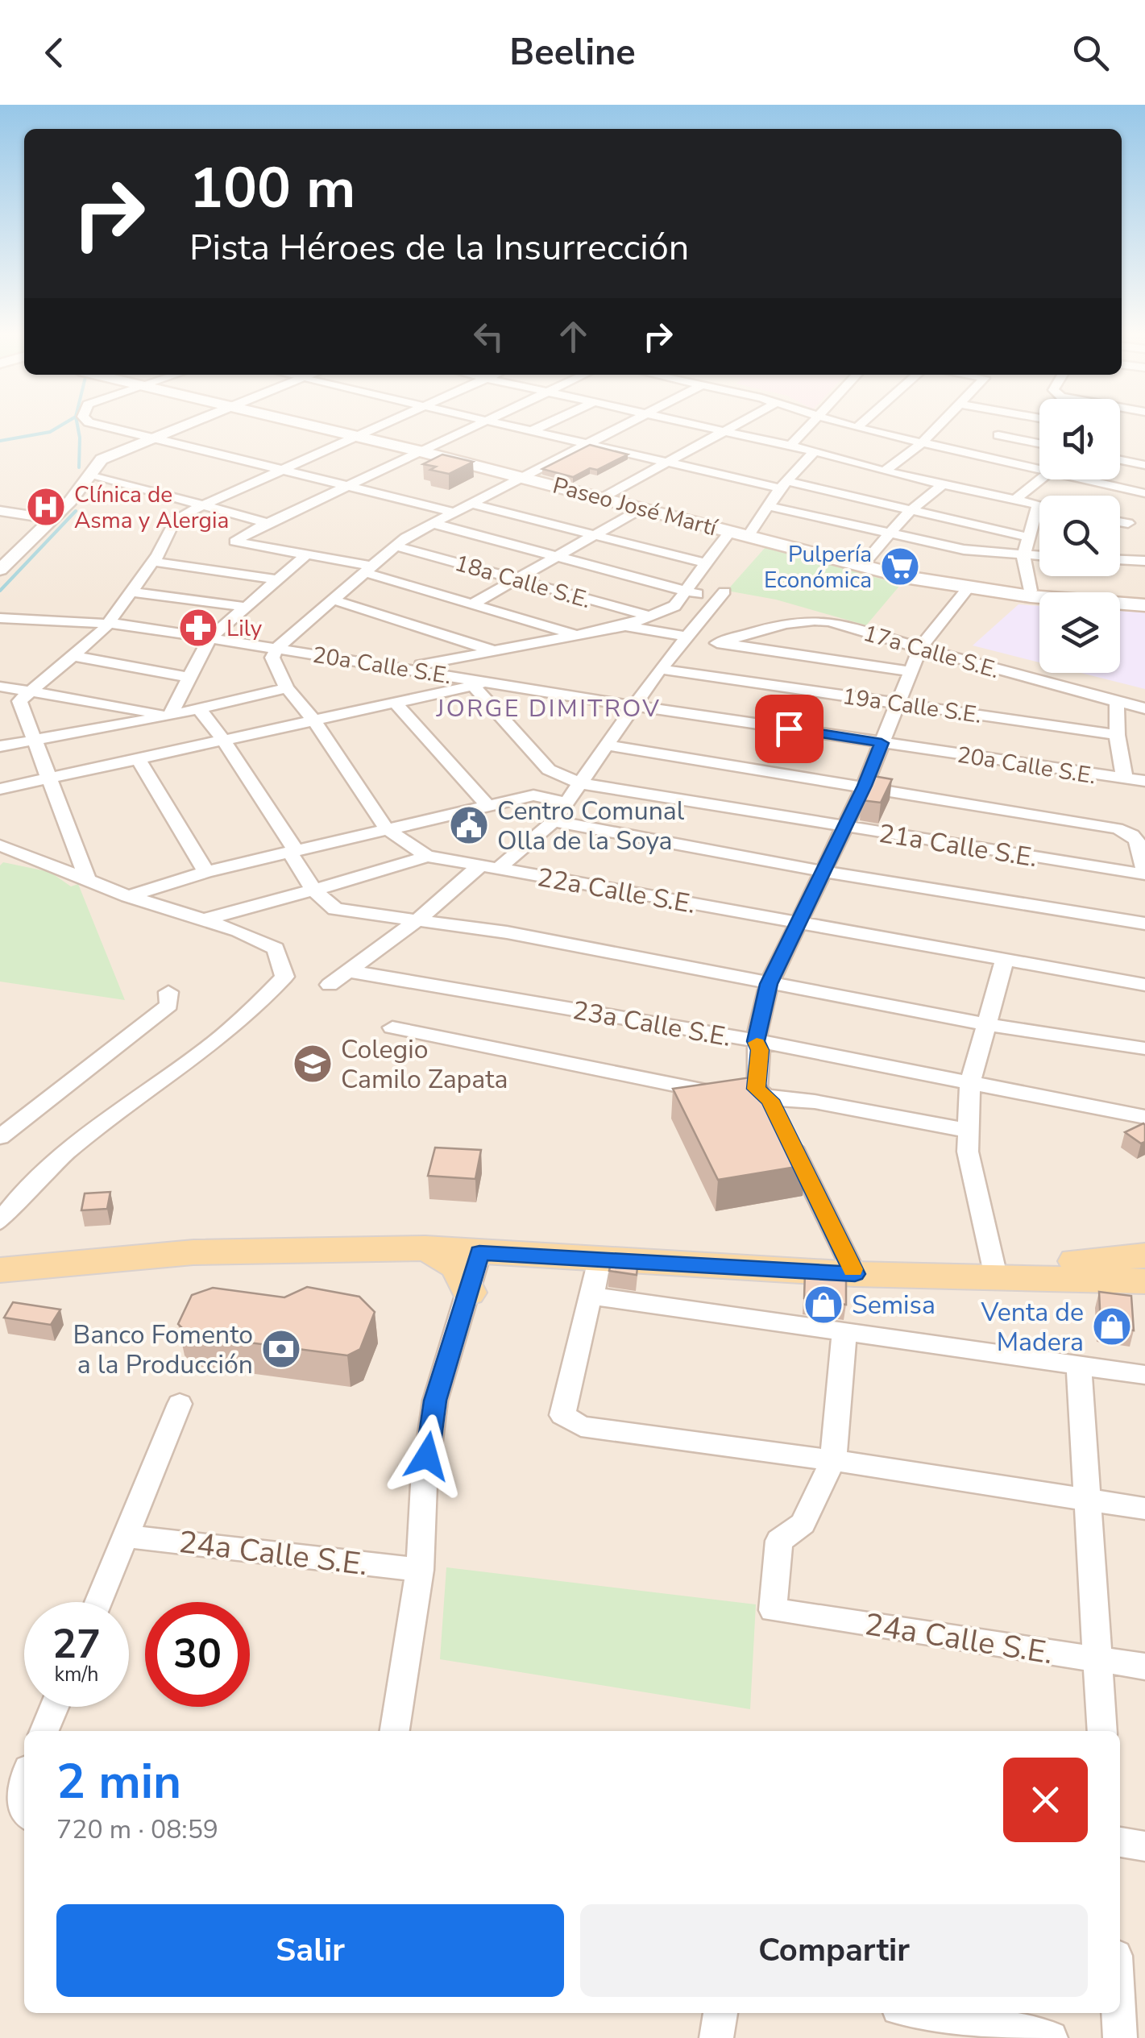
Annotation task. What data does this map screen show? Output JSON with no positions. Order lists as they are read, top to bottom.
{
  "streets": {
    "main road": ["Paseo José Martí"],
    "street": [
      "18a Calle S.E.",
      "17a Calle S.E.",
      "20a Calle S.E.",
      "19a Calle S.E.",
      "21a Calle S.E.",
      "22a Calle S.E.",
      "23a Calle S.E.",
      "24a Calle S.E."
    ]
  },
  "crossings": [
    ["20a Calle S.E.", "22a Calle S.E."]
  ],
  "districts": ["JORGE DIMITROV"],
  "places": {
    "hospital": ["Clínica de Asma y Alergia"],
    "supermarket": ["Pulpería Económica"],
    "pharmacy": ["Lily"],
    "public building": ["Centro Comunal Olla de la Soya"],
    "school or university": ["Colegio Camilo Zapata"],
    "shop": ["Semisa", "Venta de Madera"],
    "bank": ["Banco Fomento a la Producción"]
  },
  "page": {
    "header": "Beeline",
    "turn": ["100 m", "Pista Héroes de la Insurrección"],
    "speed": "27 km/h",
    "limit": "30",
    "heading": ["2 min", "720 m · 08:59"],
    "buttons": ["Salir", "Compartir"]
  }
}
